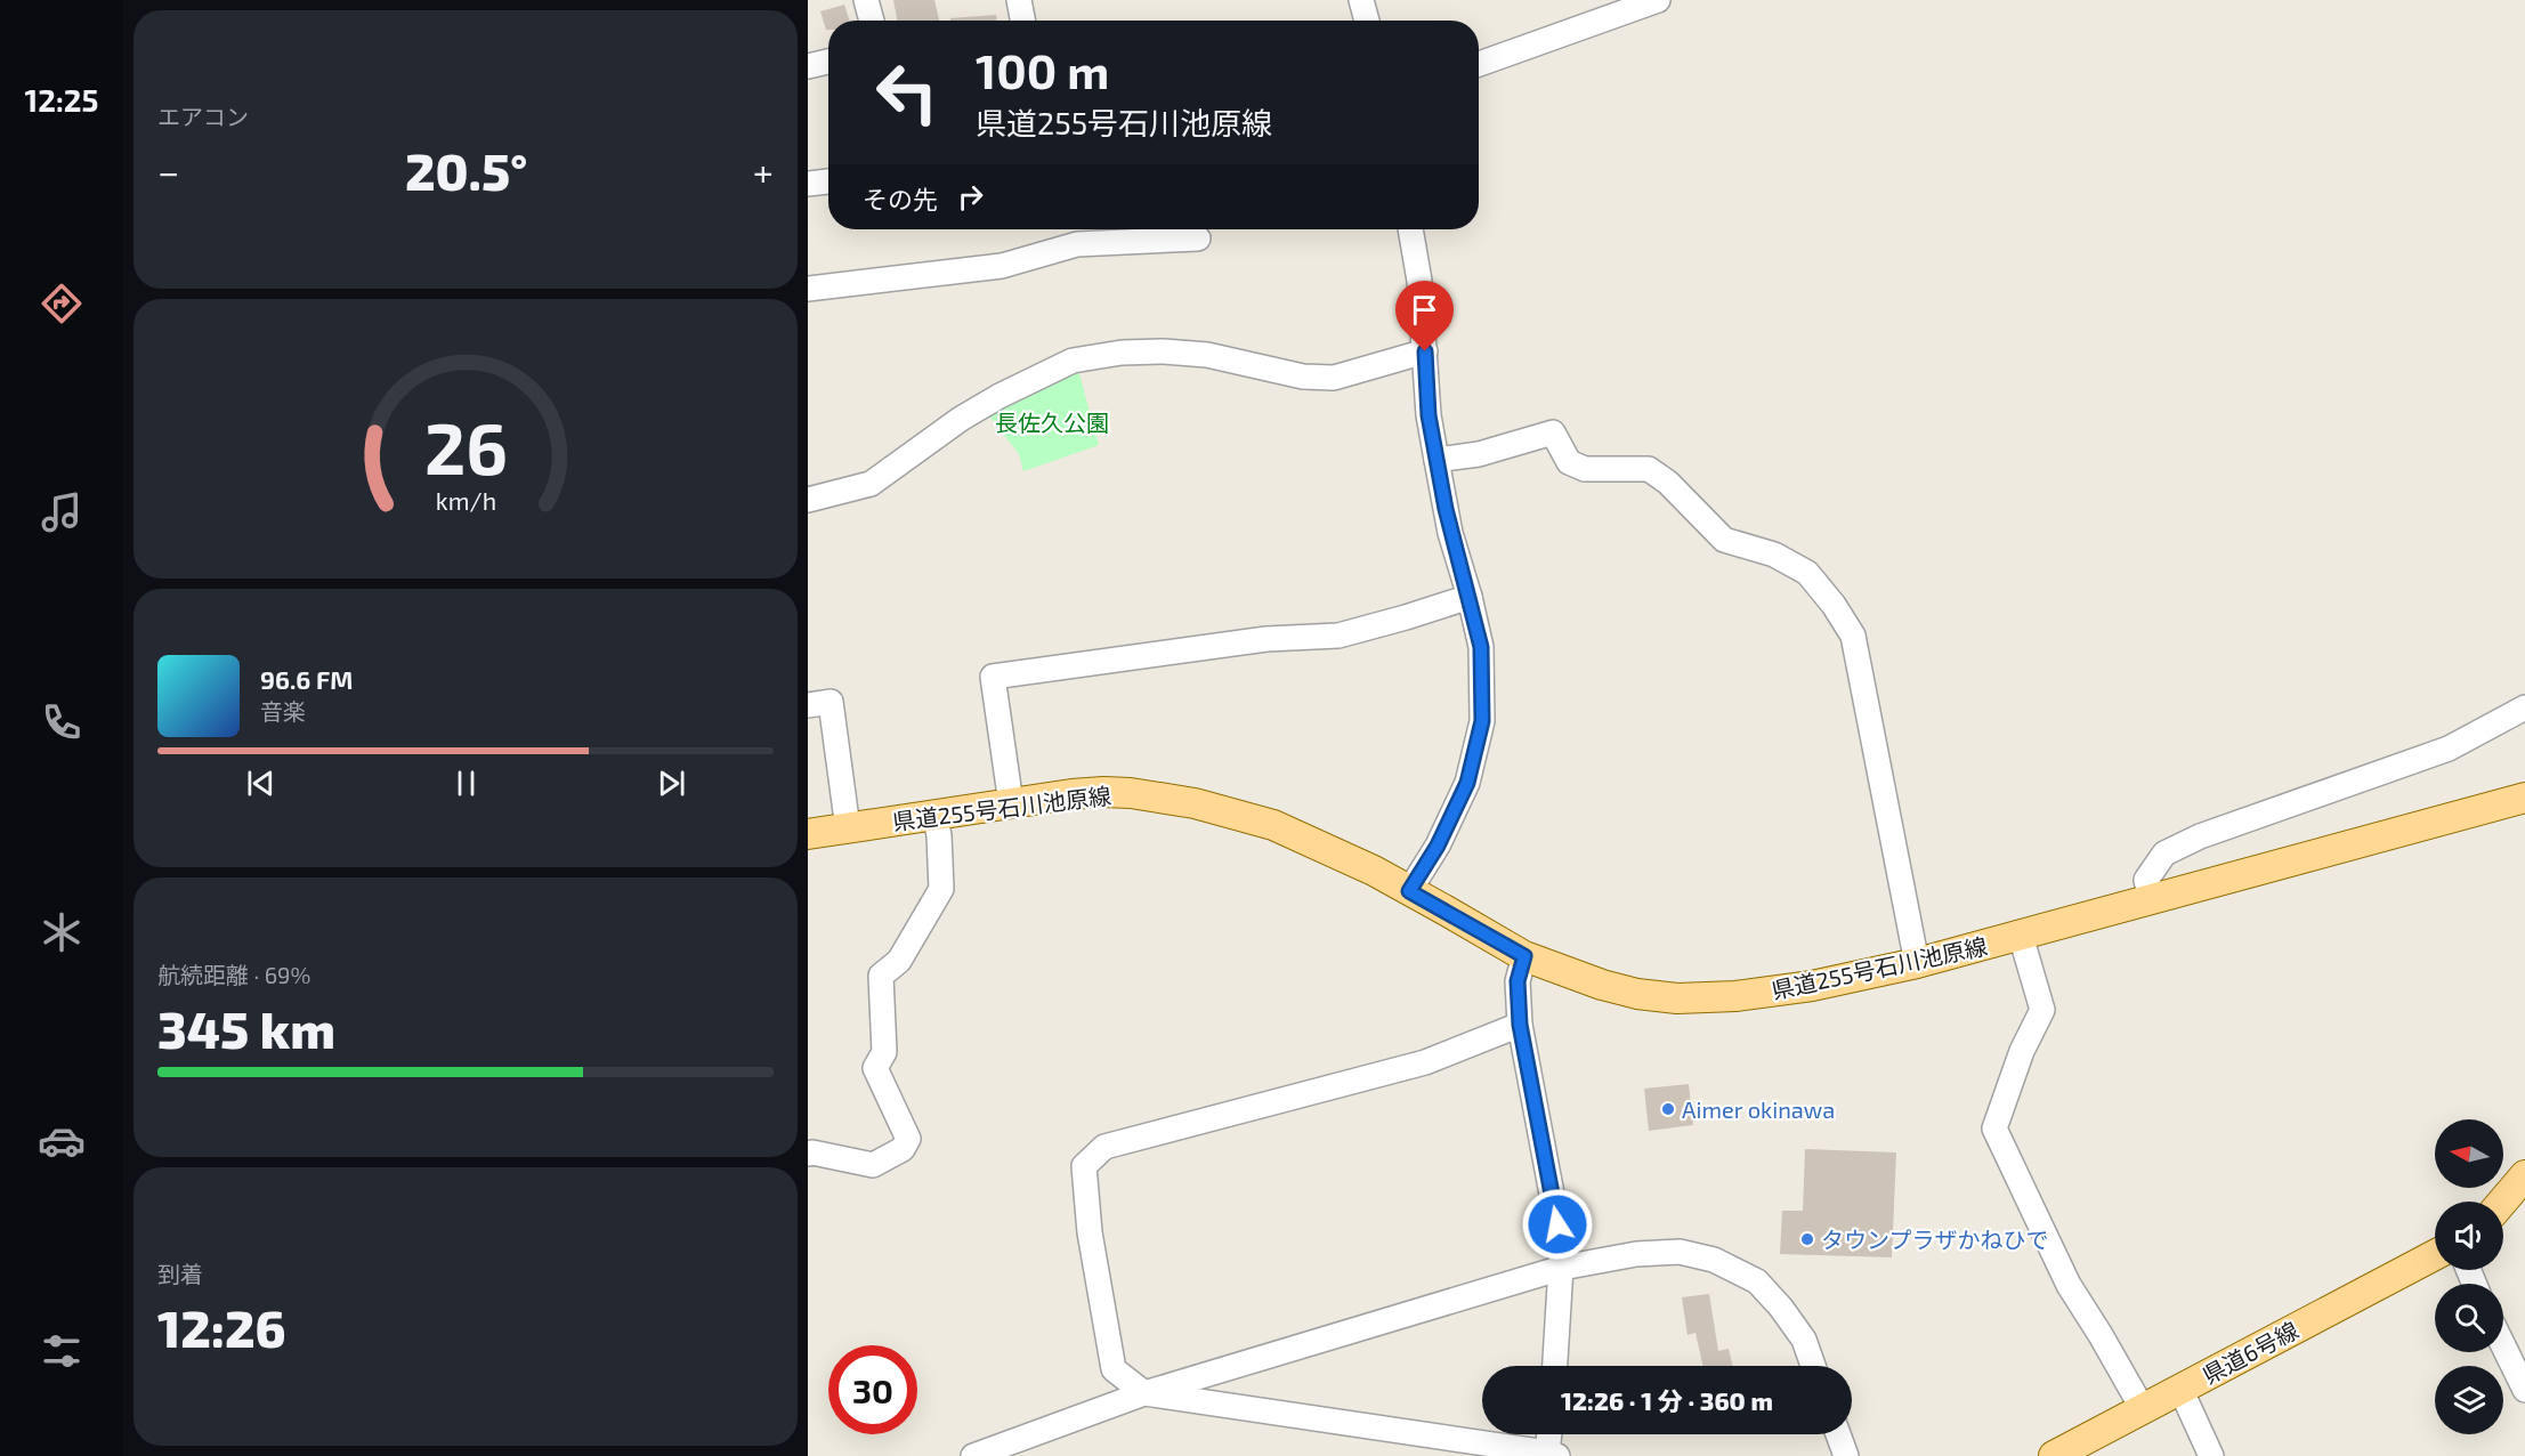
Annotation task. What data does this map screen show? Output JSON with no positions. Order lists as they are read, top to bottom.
{
  "streets": {
    "main road": ["県道255号石川池原線", "県道6号線"]
  },
  "parks": ["長佐久公園"],
  "places": ["Aimer okinawa", "タウンプラザかねひで"],
  "north": "left",
  "page": {
    "tabs": "12:25",
    "tile": [
      "エアコン",
      ["航続距離 · 69%", "345 km"],
      ["到着", "12:26"]
    ],
    "turn": ["100 m", "県道255号石川池原線"],
    "heat": ["−", "20.5°", "+"],
    "then": "その先",
    "song": ["96.6 FM", "音楽"],
    "limit": "30",
    "trip": "12:26 · 1 分 · 360 m",
    "gauge": ["26", "km/h"]
  }
}
